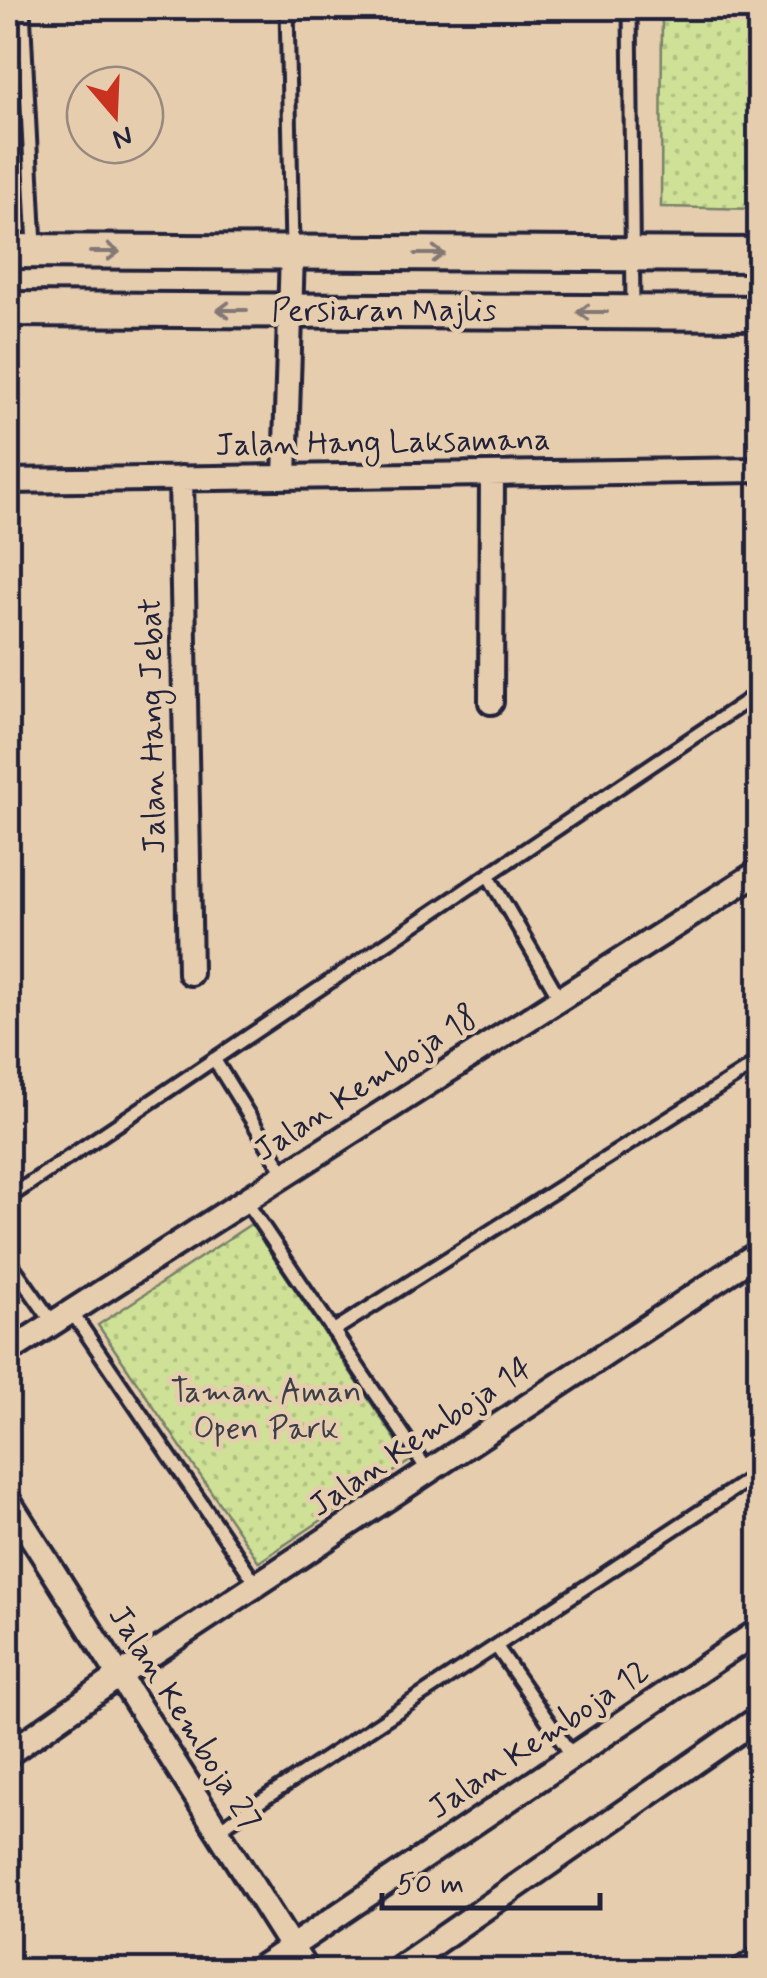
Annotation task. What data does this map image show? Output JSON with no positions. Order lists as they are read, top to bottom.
{
  "streets": {
    "street": [
      "Persiaran Majlis",
      "Jalan Hang Laksamana",
      "Jalan Hang Jebat",
      "Jalan Kemboja 18",
      "Jalan Kemboja 14",
      "Jalan Kemboja 27",
      "Jalan Kemboja 12"
    ]
  },
  "crossings": [
    ["Jalan Hang Laksamana", "Jalan Hang Jebat"],
    ["Jalan Kemboja 14", "Jalan Kemboja 27"],
    ["Jalan Kemboja 27", "Jalan Kemboja 12"]
  ],
  "parks": ["Taman Aman Open Park"],
  "scale_bar": "50 m",
  "north": "bottom"
}
